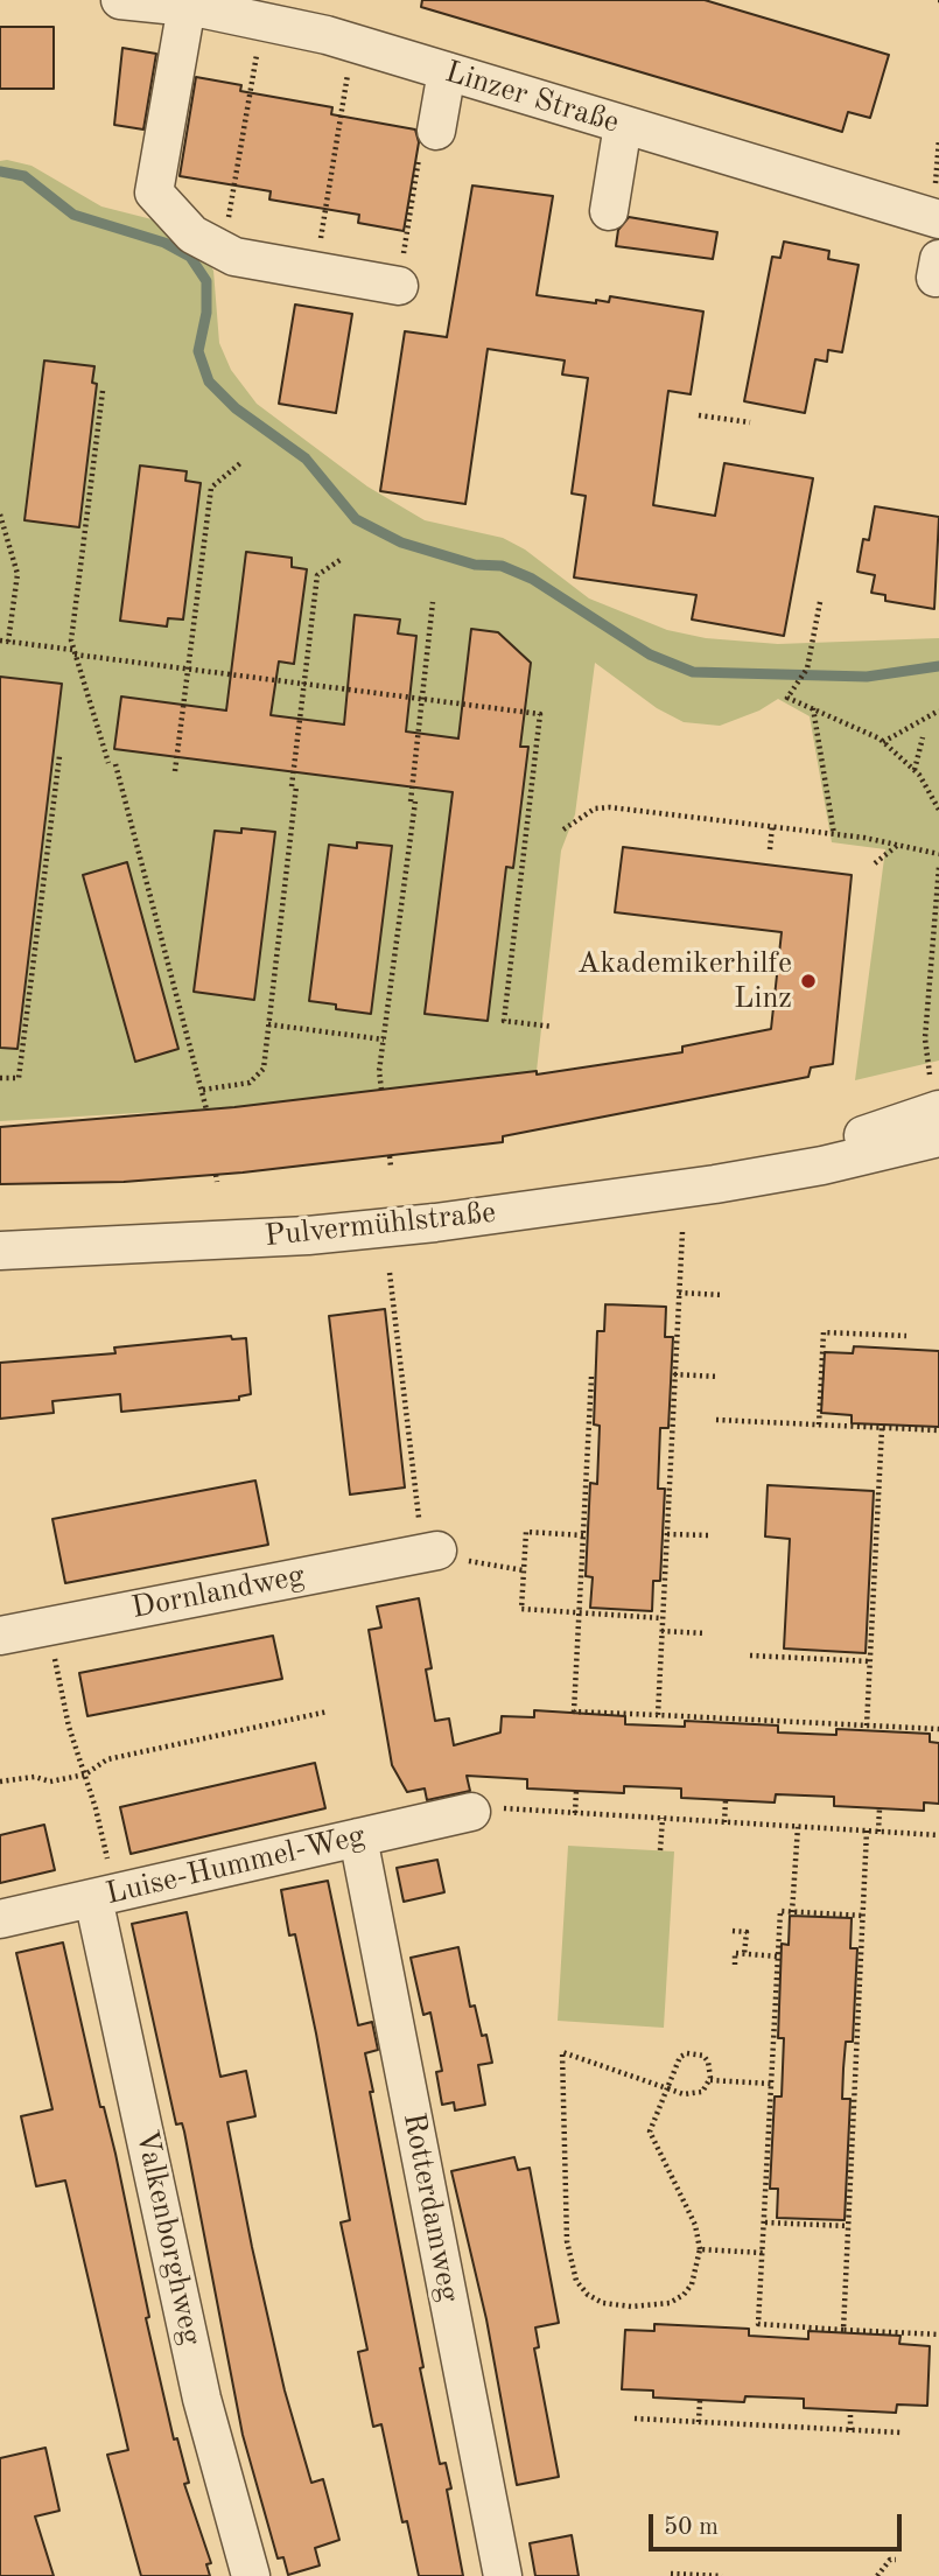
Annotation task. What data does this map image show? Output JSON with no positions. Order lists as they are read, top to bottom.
{
  "streets": {
    "street": [
      "Linzer Straße",
      "Pulvermühlstraße",
      "Dornlandweg",
      "Luise-Hummel-Weg",
      "Rotterdamweg",
      "Valkenborghweg"
    ]
  },
  "crossings": [
    ["Luise-Hummel-Weg", "Rotterdamweg"],
    ["Luise-Hummel-Weg", "Valkenborghweg"]
  ],
  "places": ["Akademikerhilfe Linz"],
  "scale_bar": "50 m"
}
